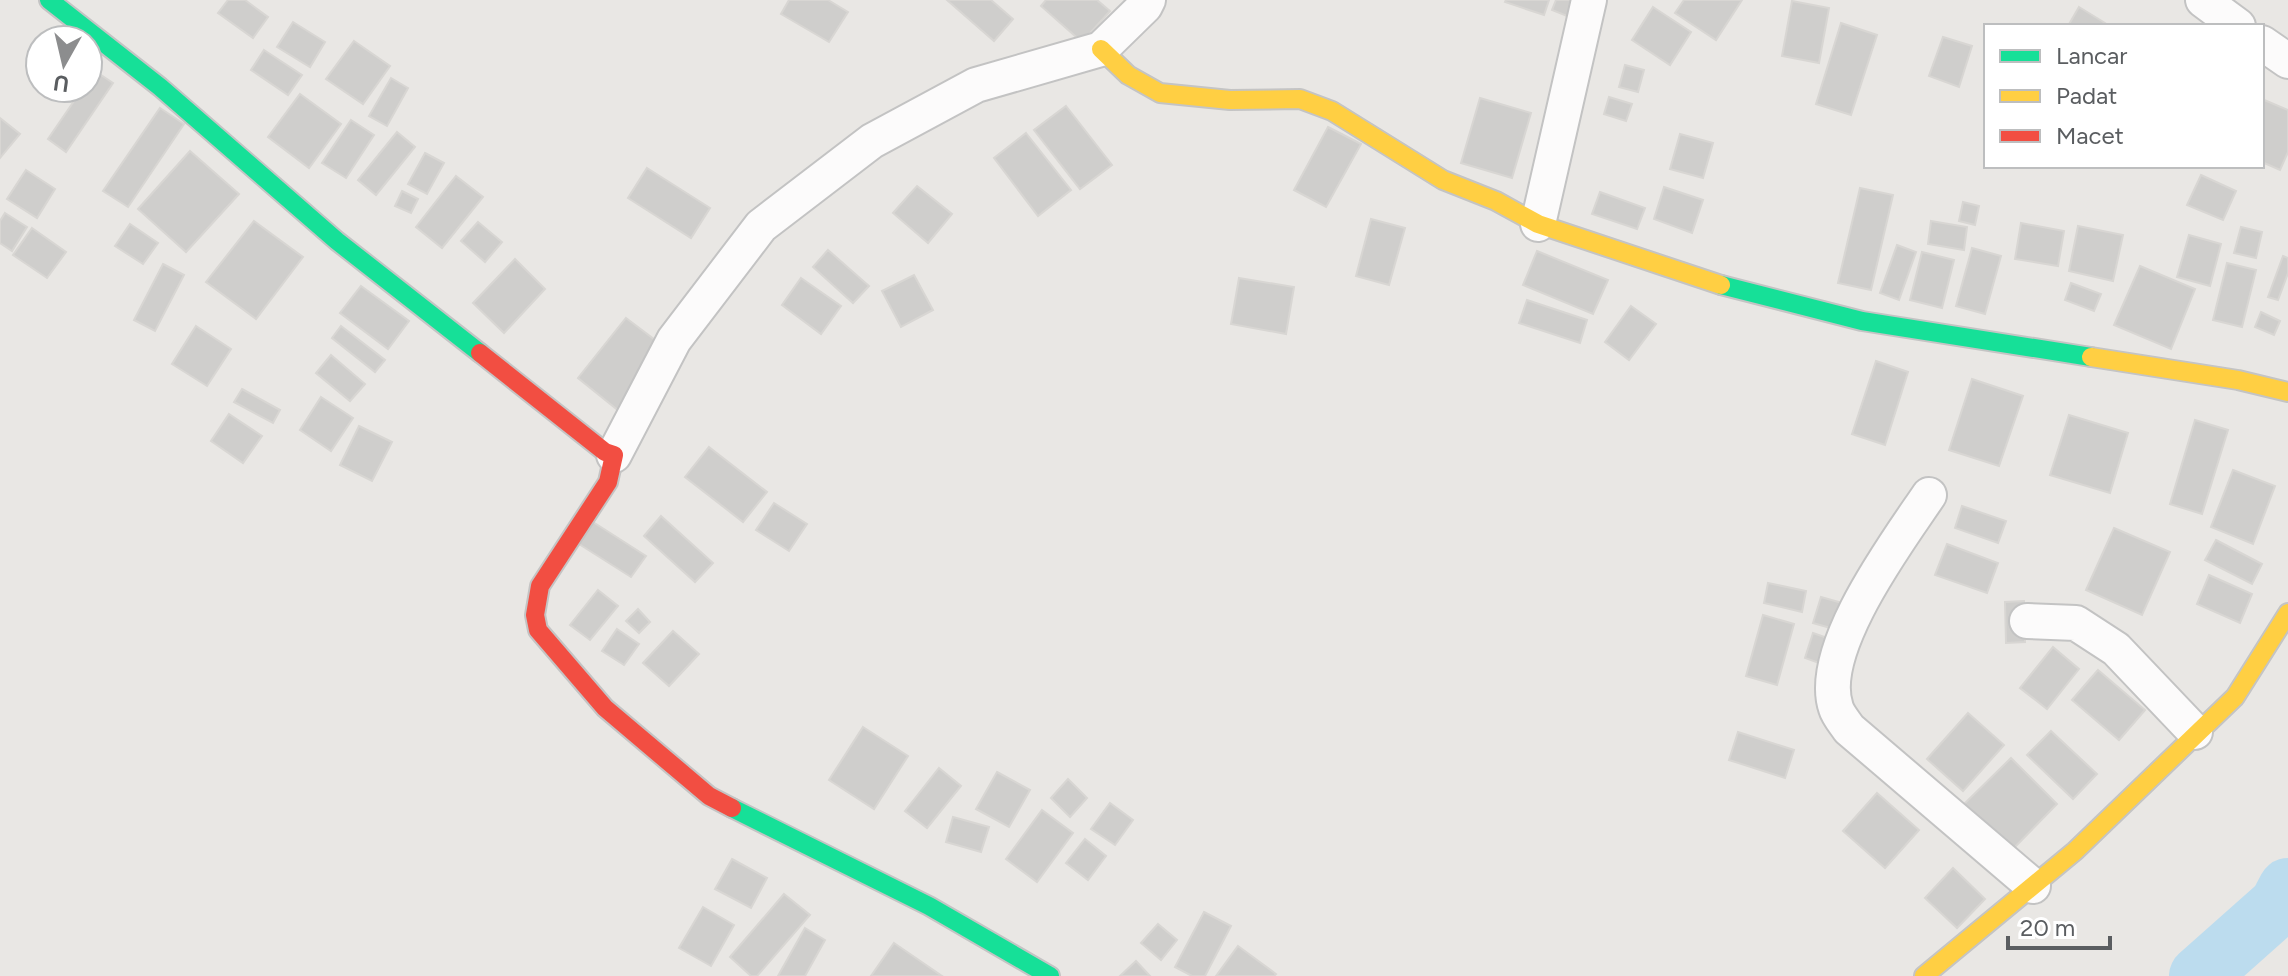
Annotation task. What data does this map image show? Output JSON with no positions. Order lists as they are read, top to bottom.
{
  "legend": ["Lancar", "Padat", "Macet"],
  "scale_bar": "20 m",
  "north": "bottom"
}
